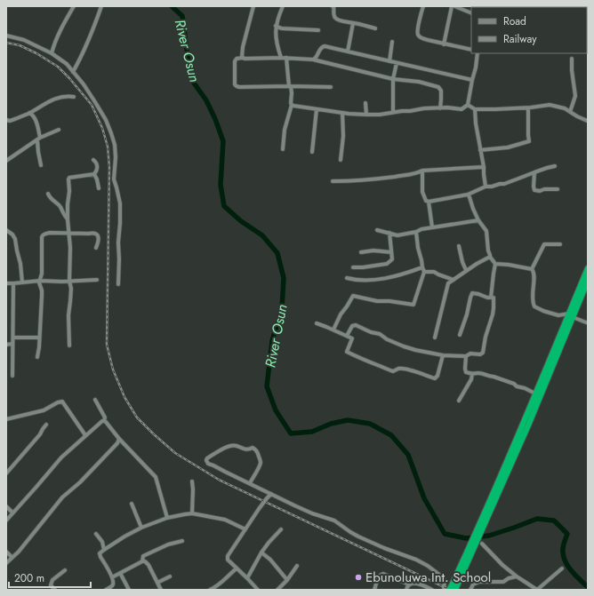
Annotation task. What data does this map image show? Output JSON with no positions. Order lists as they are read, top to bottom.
{
  "water": ["River Osun"],
  "places": ["Ebunoluwa Int. School"],
  "legend": ["Road", "Railway"],
  "scale_bar": "200 m"
}
